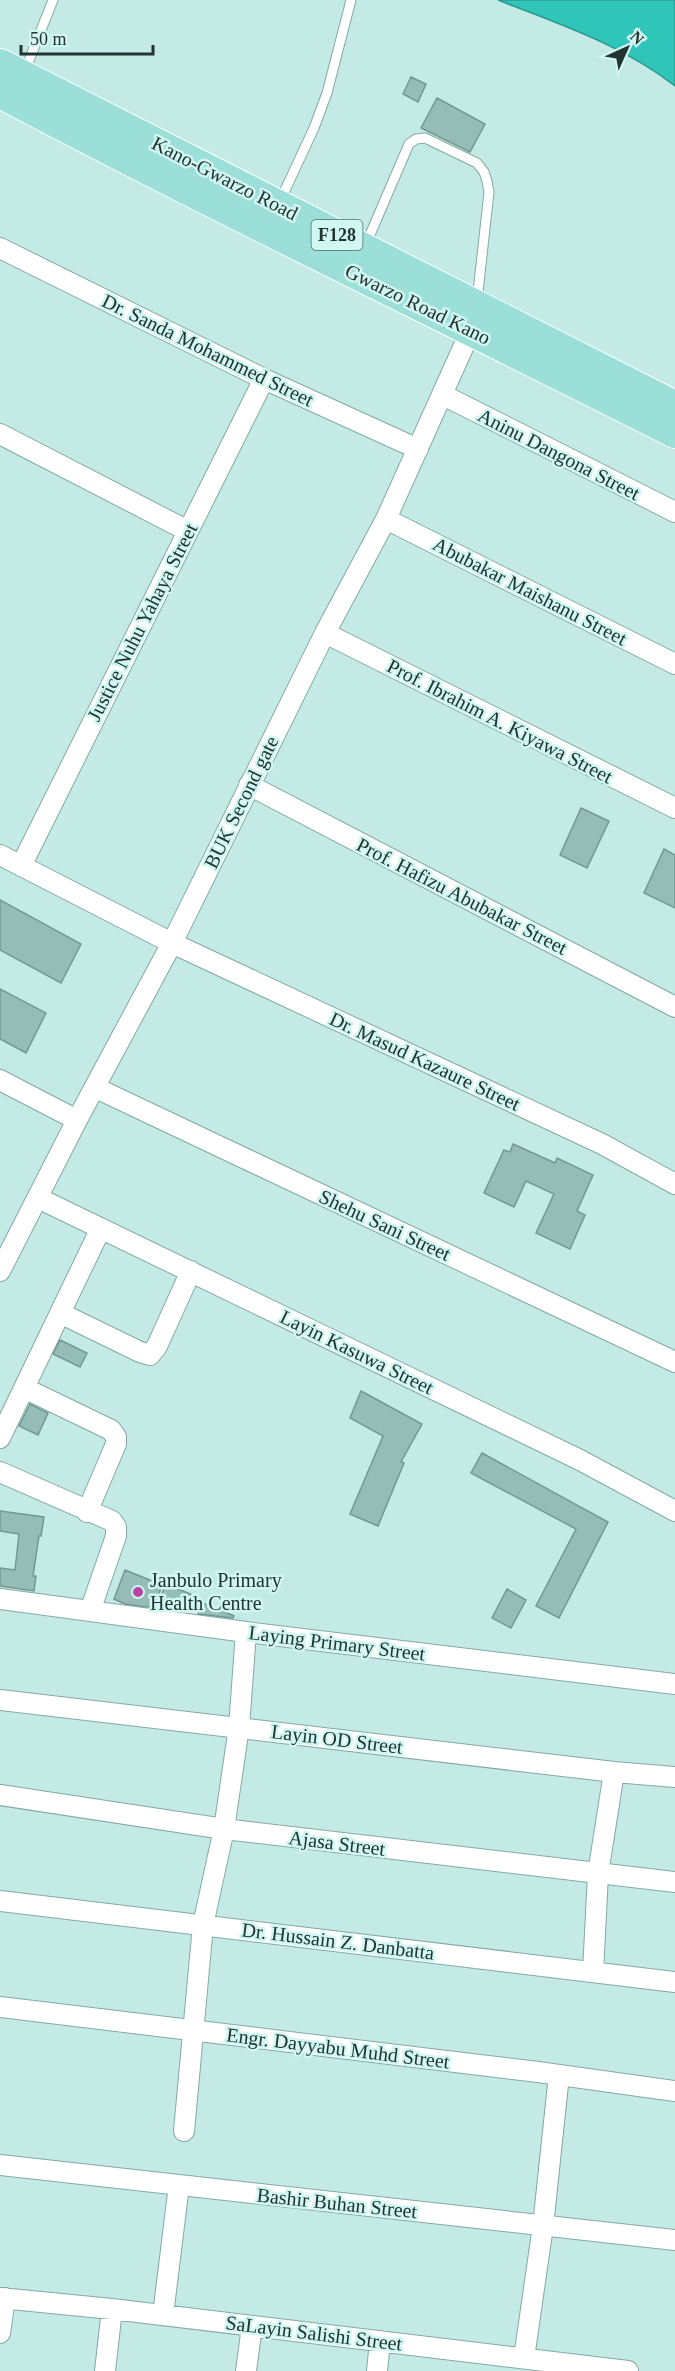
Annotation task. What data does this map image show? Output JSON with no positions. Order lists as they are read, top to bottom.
{
  "streets": {
    "main road": ["Kano-Gwarzo Road", "F128", "Gwarzo Road Kano"],
    "street": [
      "Dr. Sanda Mohammed Street",
      "Aninu Dangona Street",
      "Abubakar Maishanu Street",
      "Justice Nuhu Yahaya Street",
      "Prof. Ibrahim A. Kiyawa Street",
      "BUK Second gate",
      "Prof. Hafizu Abubakar Street",
      "Dr. Masud Kazaure Street",
      "Shehu Sani Street",
      "Layin Kasuwa Street",
      "Laying Primary Street",
      "Layin OD Street",
      "Ajasa Street",
      "Dr. Hussain Z. Danbatta",
      "Engr. Dayyabu Muhd Street",
      "Bashir Buhan Street",
      "SaLayin Salishi Street"
    ]
  },
  "crossings": [
    ["Kano-Gwarzo Road", "Gwarzo Road Kano"],
    ["Kano-Gwarzo Road", "BUK Second gate"],
    ["Gwarzo Road Kano", "BUK Second gate"],
    ["Dr. Sanda Mohammed Street", "Justice Nuhu Yahaya Street"],
    ["Dr. Sanda Mohammed Street", "BUK Second gate"],
    ["Aninu Dangona Street", "BUK Second gate"],
    ["Abubakar Maishanu Street", "BUK Second gate"],
    ["Justice Nuhu Yahaya Street", "Dr. Masud Kazaure Street"],
    ["Prof. Ibrahim A. Kiyawa Street", "BUK Second gate"],
    ["BUK Second gate", "Prof. Hafizu Abubakar Street"],
    ["BUK Second gate", "Dr. Masud Kazaure Street"],
    ["BUK Second gate", "Shehu Sani Street"],
    ["BUK Second gate", "Layin Kasuwa Street"]
  ],
  "places": ["Janbulo Primary Health Centre"],
  "scale_bar": "50 m",
  "north": "top right"
}
